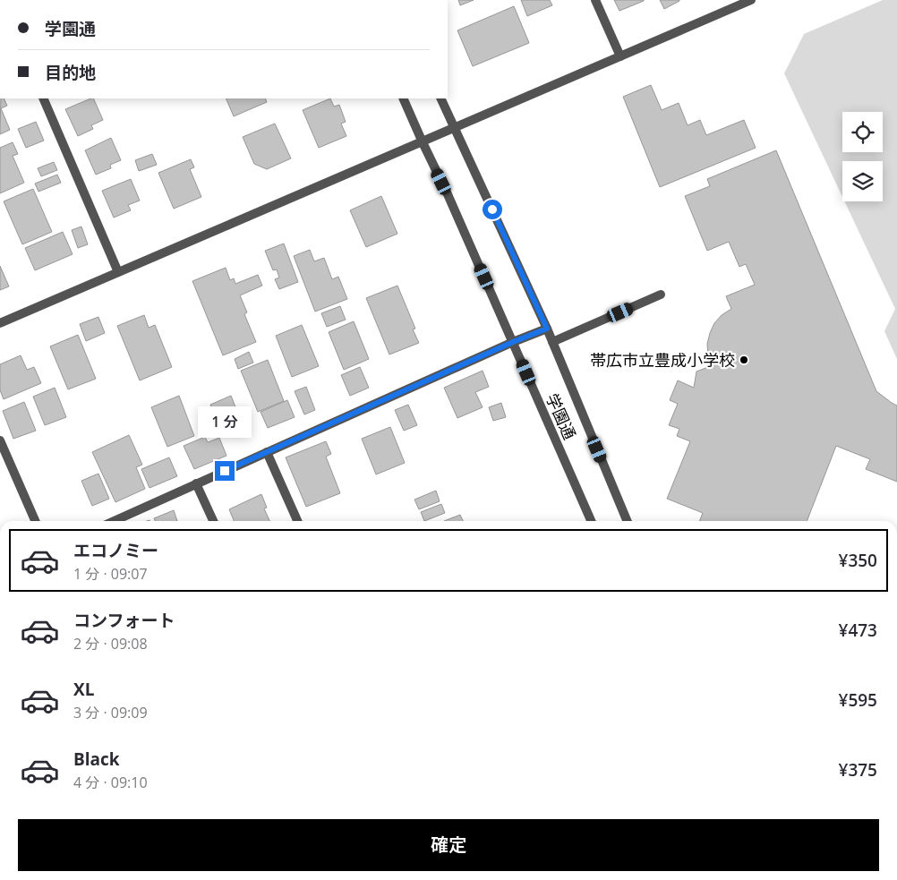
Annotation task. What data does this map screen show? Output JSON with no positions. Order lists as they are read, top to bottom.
{
  "streets": {
    "street": ["学園通"]
  },
  "places": ["帯広市立豊成小学校"],
  "page": {
    "banner": ["学園通", "目的地"],
    "bubble": "1 分",
    "list": [
      {
        "name": "エコノミー",
        "note": "1 分 · 09:07",
        "value": "¥350"
      },
      {
        "name": "コンフォート",
        "note": "2 分 · 09:08",
        "value": "¥473"
      },
      {
        "name": "XL",
        "note": "3 分 · 09:09",
        "value": "¥595"
      },
      {
        "name": "Black",
        "note": "4 分 · 09:10",
        "value": "¥375"
      }
    ],
    "buttons": "確定"
  }
}
